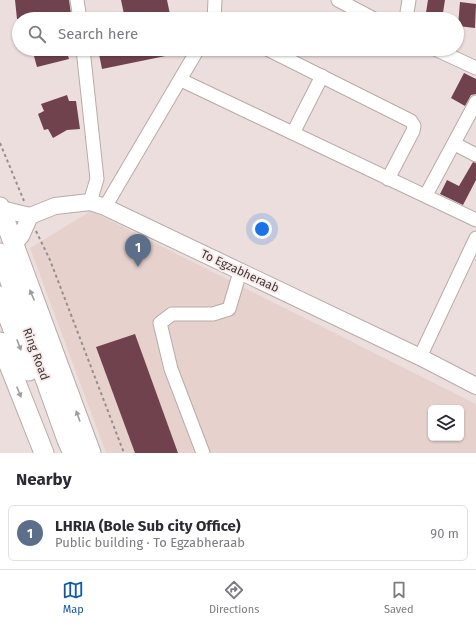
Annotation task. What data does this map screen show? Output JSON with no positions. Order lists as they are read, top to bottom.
{
  "streets": {
    "highway": ["Ring Road"],
    "main road": ["To Egzabheraab"]
  },
  "page": {
    "search": "Search here",
    "pins": "1",
    "heading": "Nearby",
    "list": [
      {
        "mark": "1",
        "name": "LHRIA (Bole Sub city Office)",
        "note": "Public building · To Egzabheraab",
        "value": "90 m"
      }
    ],
    "nav": ["Map", "Directions", "Saved"]
  }
}
